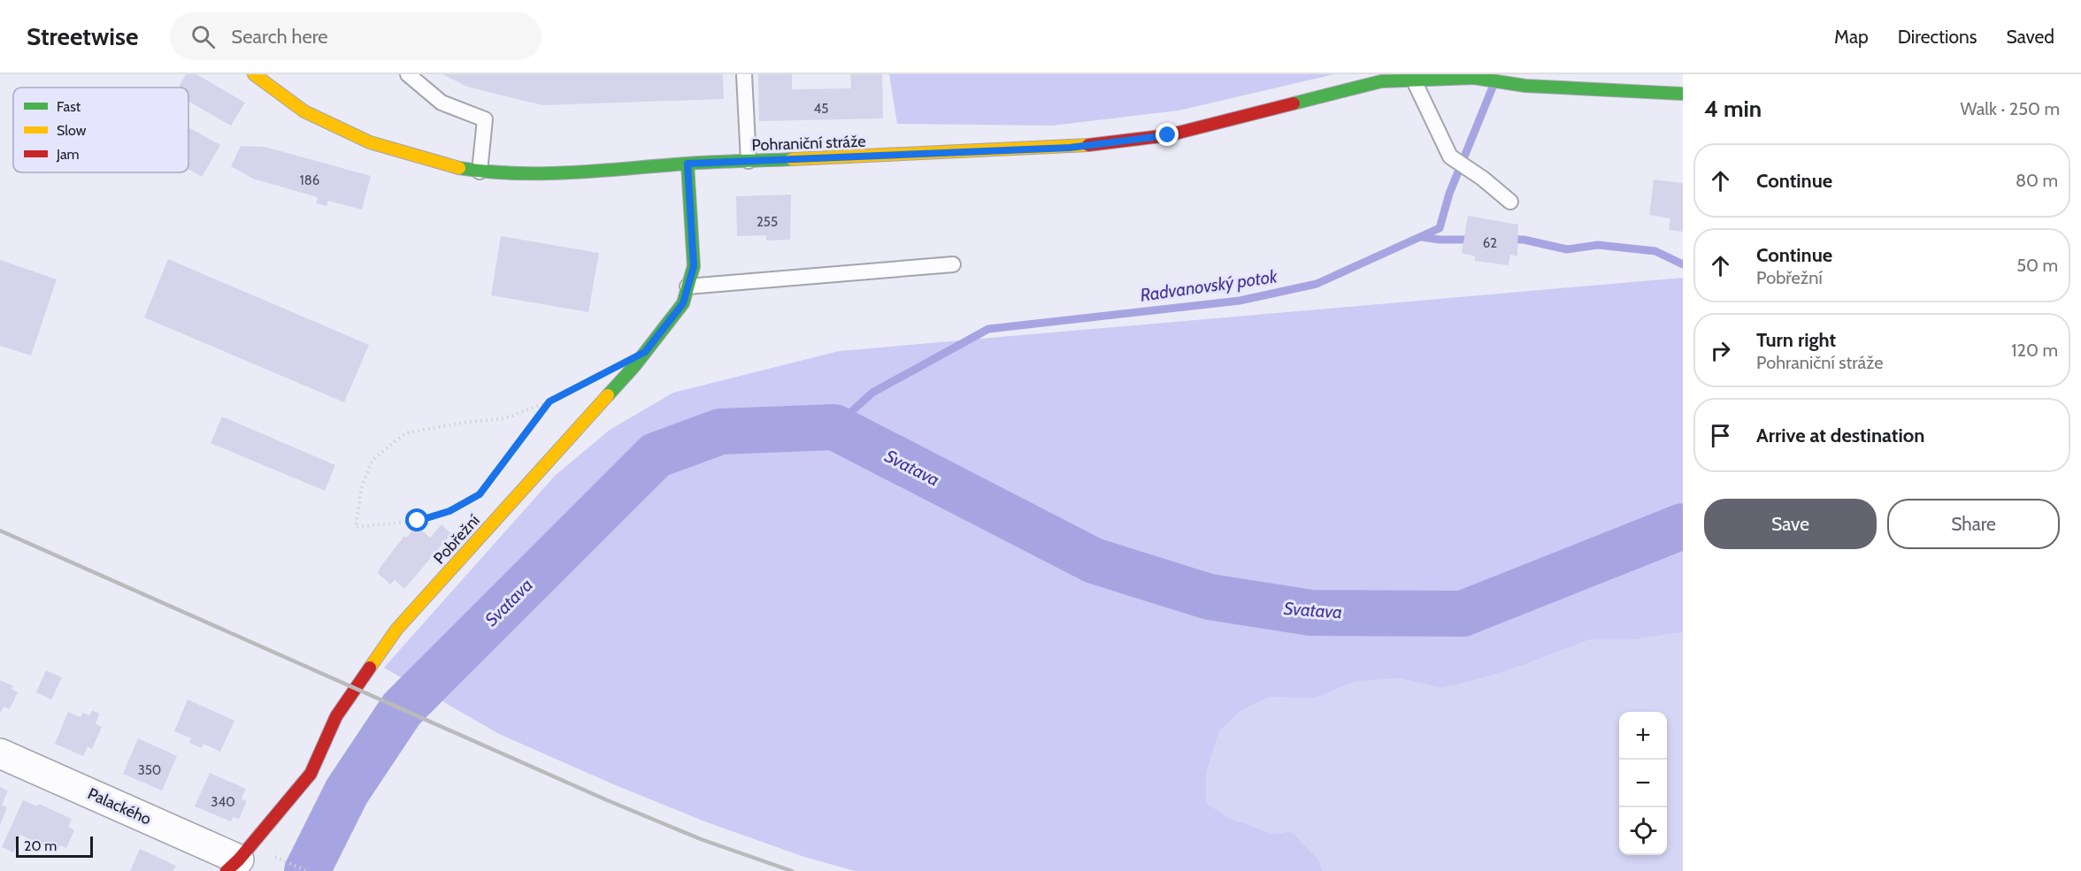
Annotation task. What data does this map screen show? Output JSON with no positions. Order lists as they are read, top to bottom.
{
  "streets": {
    "street": ["Pohraniční stráže", "Pobřežní", "Palackého"]
  },
  "crossings": [
    ["Pohraniční stráže", "Pobřežní"],
    ["Pobřežní", "Palackého"]
  ],
  "water": ["Radvanovský potok", "Svatava"],
  "house_numbers": [
    "45",
    "186",
    "255",
    "62",
    "350",
    "340"
  ],
  "legend": ["Fast", "Slow", "Jam"],
  "scale_bar": "20 m",
  "page": {
    "header": "Streetwise",
    "search": "Search here",
    "nav": ["Map", "Directions", "Saved"],
    "heading": ["4 min", "Walk · 250 m"],
    "list": [
      ["Continue", "80 m"],
      ["Continue", "Pobřežní", "50 m"],
      ["Turn right", "Pohraniční stráže", "120 m"],
      "Arrive at destination"
    ],
    "buttons": ["Save", "Share"],
    "map_buttons": ["+", "−"],
    "scale": "20 m"
  }
}
